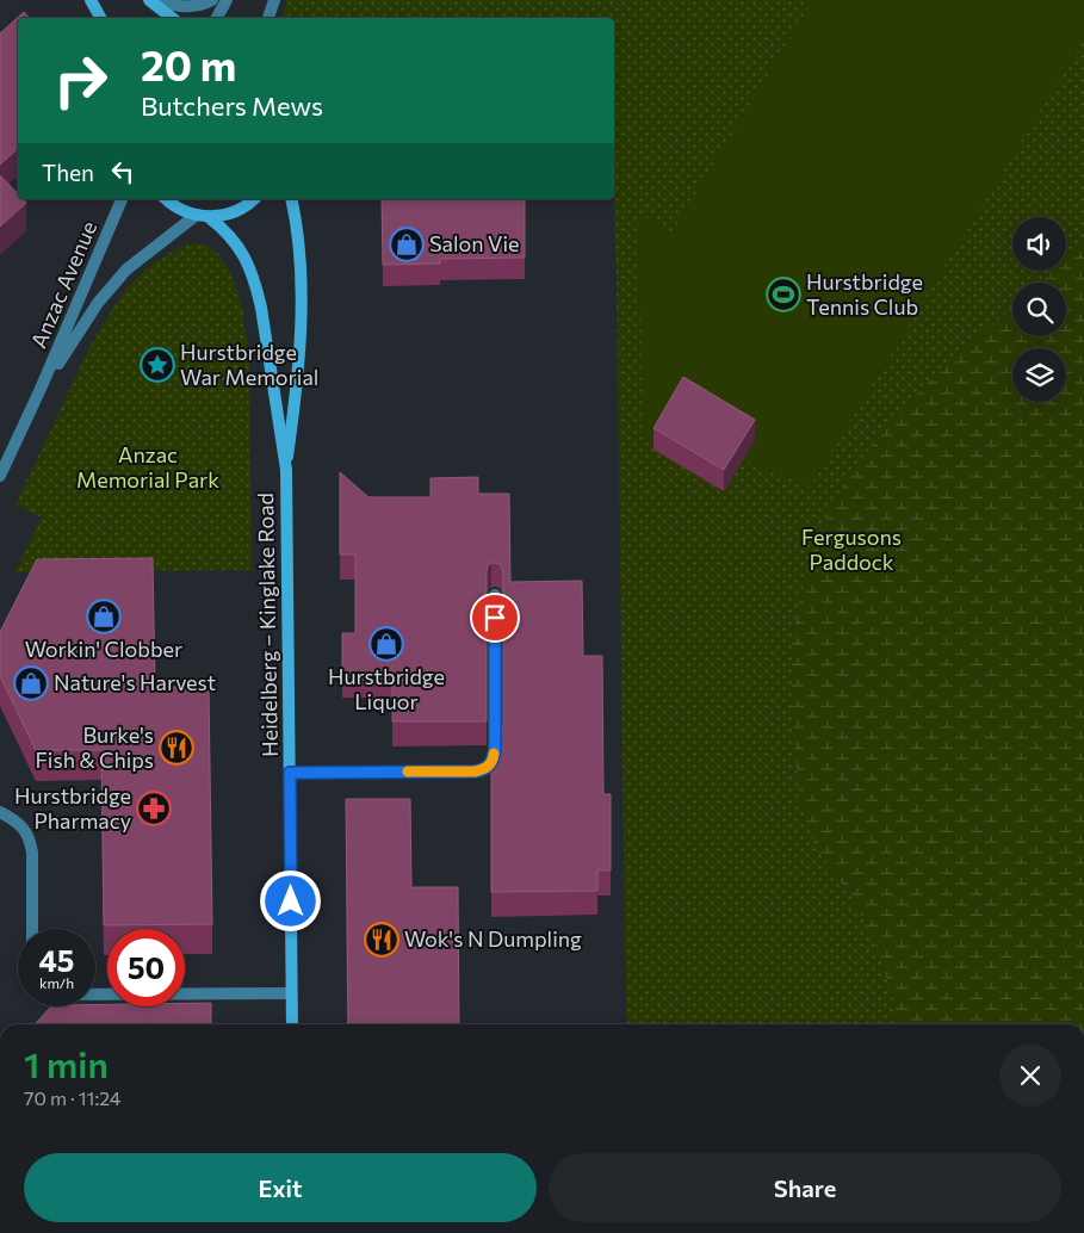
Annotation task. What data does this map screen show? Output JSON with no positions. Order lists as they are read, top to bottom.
{
  "streets": {
    "main road": ["Heidelberg – Kinglake Road"],
    "street": ["Anzac Avenue"]
  },
  "crossings": [
    ["Anzac Avenue", "Heidelberg – Kinglake Road"]
  ],
  "parks": ["Anzac Memorial Park", "Fergusons Paddock"],
  "places": {
    "shop": [
      "Salon Vie",
      "Workin' Clobber",
      "Hurstbridge Liquor",
      "Nature's Harvest"
    ],
    "sports": ["Hurstbridge Tennis Club"],
    "place": ["Hurstbridge War Memorial"],
    "restaurant": ["Burke's Fish & Chips", "Wok's N Dumpling"],
    "pharmacy": ["Hurstbridge Pharmacy"]
  },
  "page": {
    "turn": ["20 m", "Butchers Mews"],
    "then": "Then",
    "speed": "45 km/h",
    "limit": "50",
    "heading": ["1 min", "70 m · 11:24"],
    "buttons": ["Exit", "Share"]
  }
}
